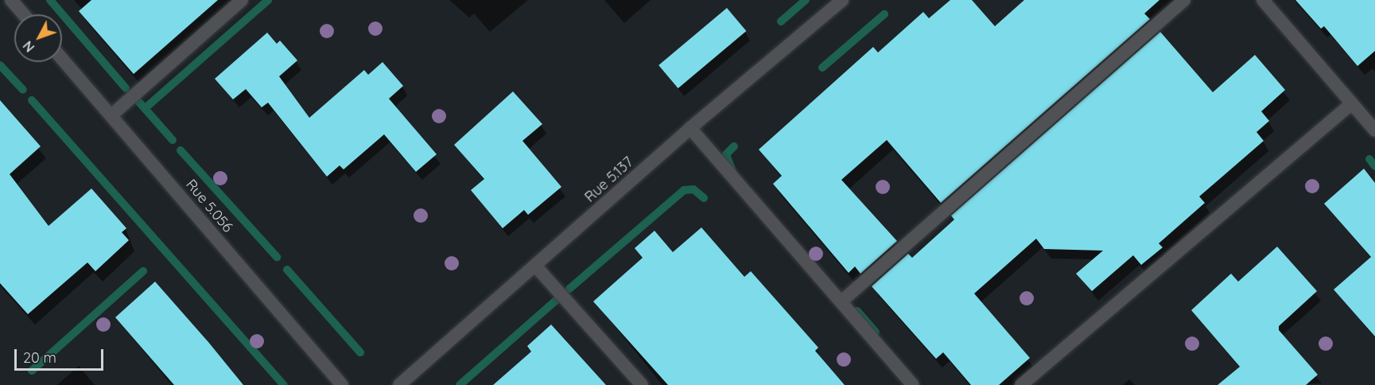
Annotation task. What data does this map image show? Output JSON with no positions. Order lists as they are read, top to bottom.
{
  "streets": {
    "street": ["Rue 5.137", "Rue 5.056"]
  },
  "scale_bar": "20 m",
  "north": "bottom left"
}
